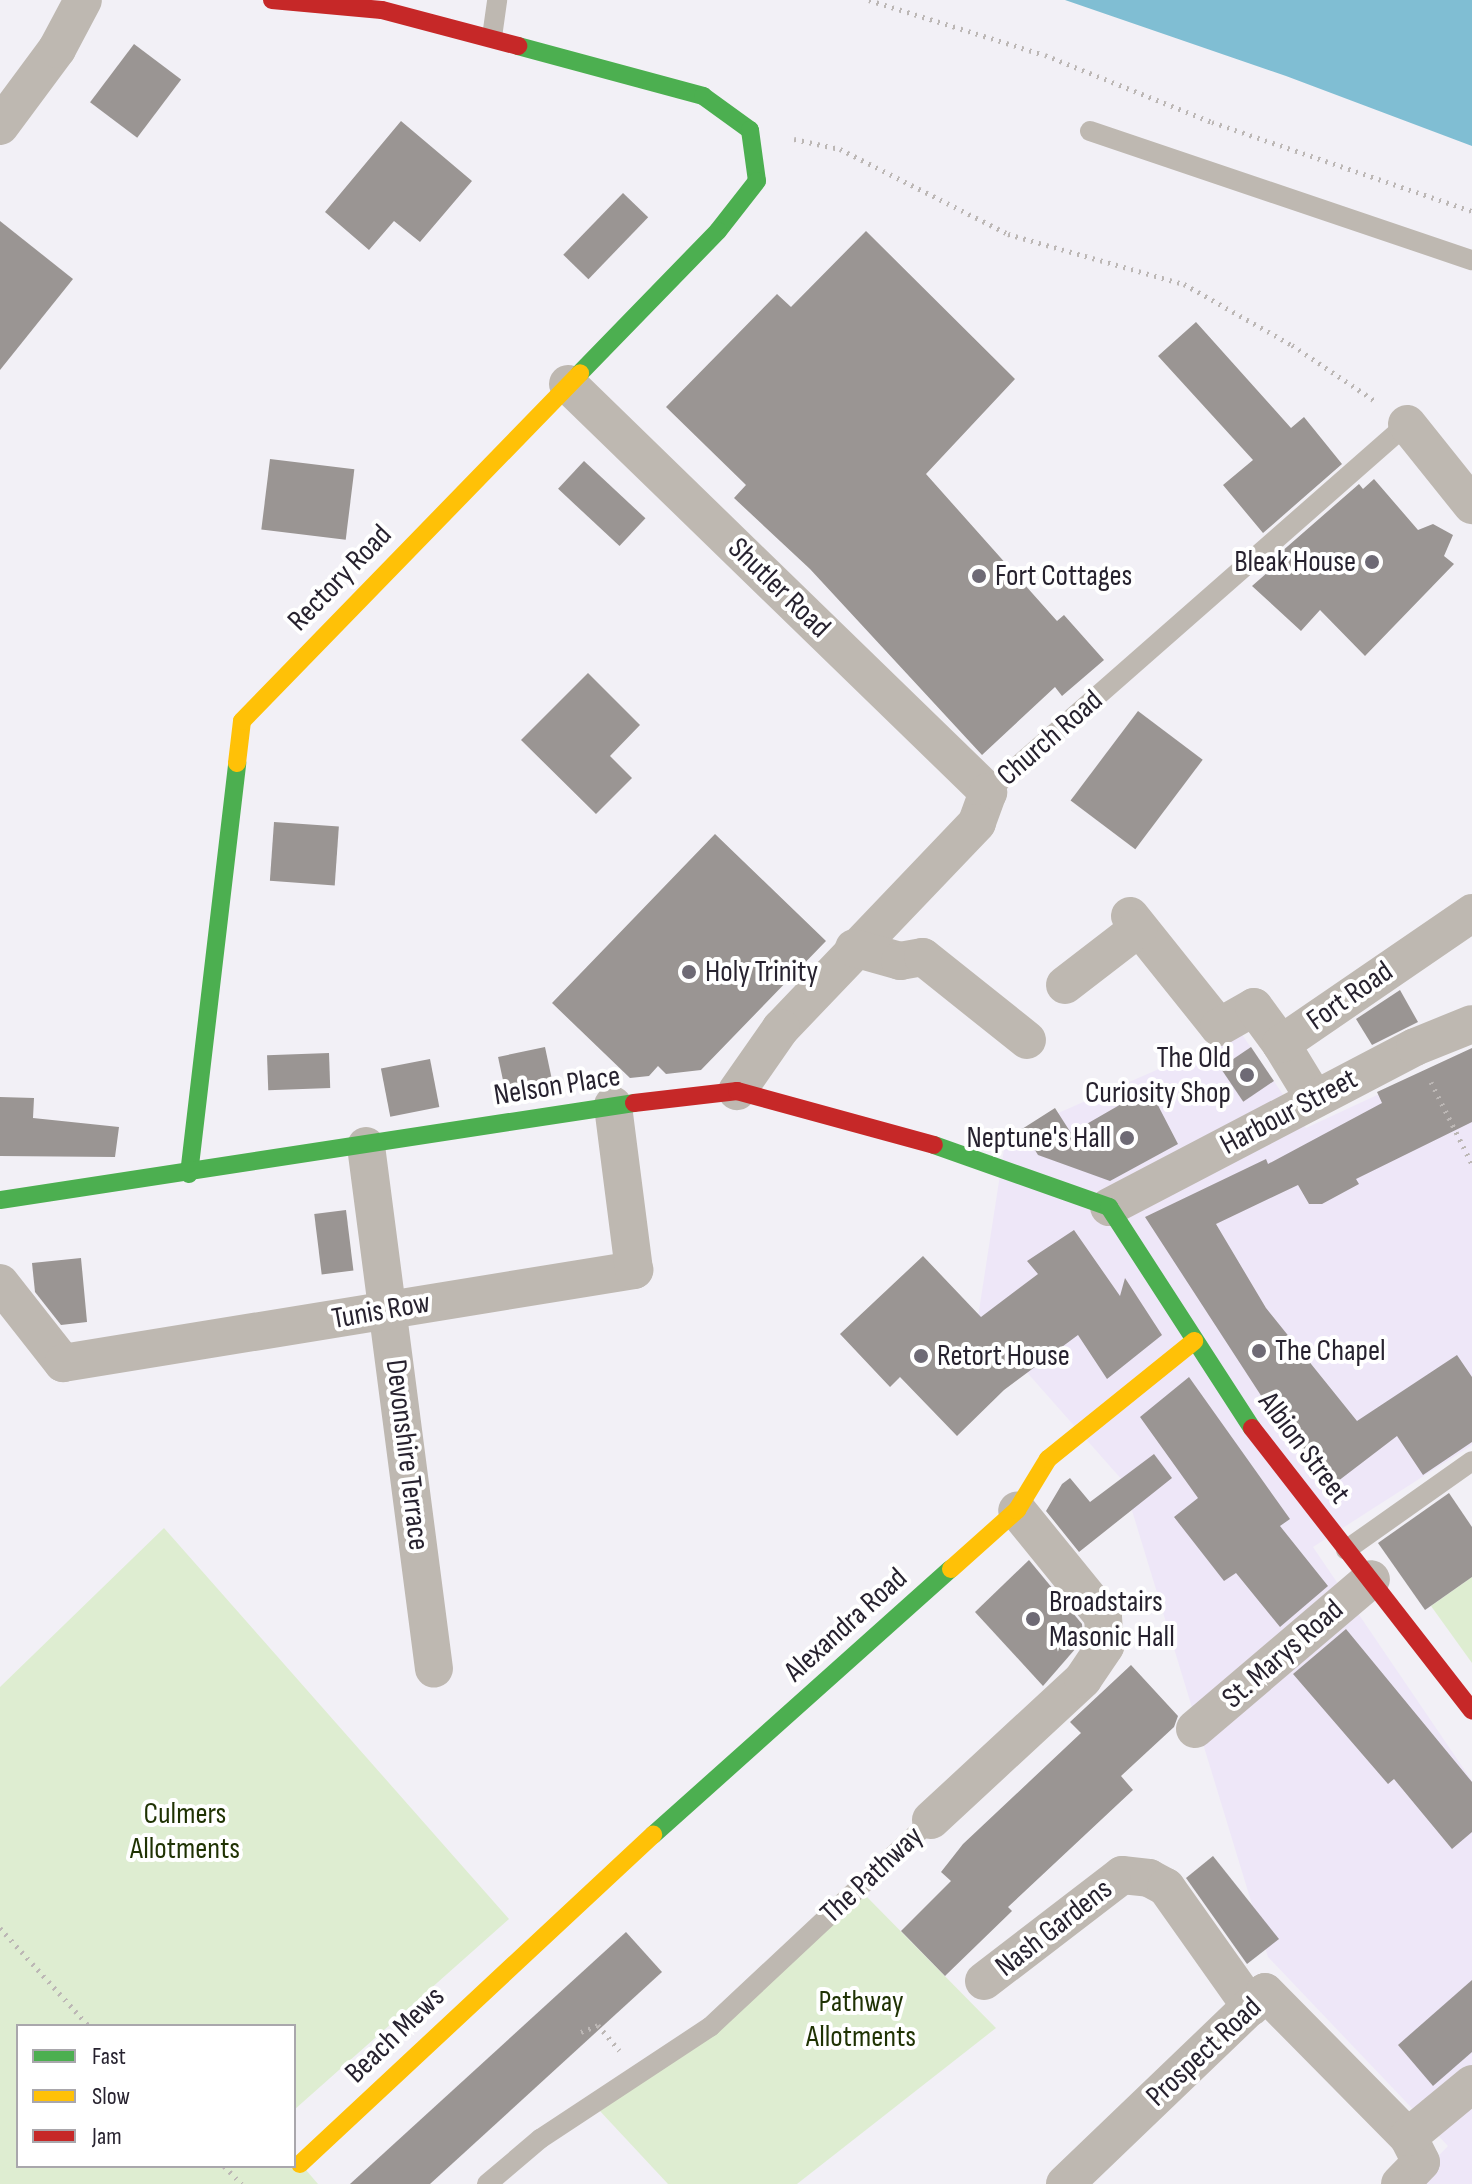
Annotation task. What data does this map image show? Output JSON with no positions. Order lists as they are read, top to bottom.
{
  "streets": {
    "street": [
      "Rectory Road",
      "Shutler Road",
      "Church Road",
      "Fort Road",
      "Nelson Place",
      "Harbour Street",
      "Tunis Row",
      "Albion Street",
      "Devonshire Terrace",
      "Alexandra Road",
      "St. Marys Road",
      "The Pathway",
      "Nash Gardens",
      "Beach Mews",
      "Prospect Road"
    ]
  },
  "crossings": [
    ["Rectory Road", "Shutler Road"],
    ["Rectory Road", "Nelson Place"],
    ["Shutler Road", "Church Road"],
    ["Church Road", "Nelson Place"],
    ["Fort Road", "Harbour Street"],
    ["Nelson Place", "Harbour Street"],
    ["Nelson Place", "Tunis Row"],
    ["Nelson Place", "Albion Street"],
    ["Nelson Place", "Devonshire Terrace"],
    ["Harbour Street", "Albion Street"],
    ["Tunis Row", "Devonshire Terrace"],
    ["Albion Street", "Alexandra Road"],
    ["Albion Street", "St. Marys Road"],
    ["Alexandra Road", "The Pathway"],
    ["Alexandra Road", "Beach Mews"],
    ["Nash Gardens", "Prospect Road"]
  ],
  "parks": ["Culmers Allotments", "Pathway Allotments"],
  "places": [
    "Bleak House",
    "Fort Cottages",
    "Holy Trinity",
    "The Old Curiosity Shop",
    "Neptune's Hall",
    "The Chapel",
    "Retort House",
    "Broadstairs Masonic Hall"
  ],
  "legend": ["Fast", "Slow", "Jam"]
}
